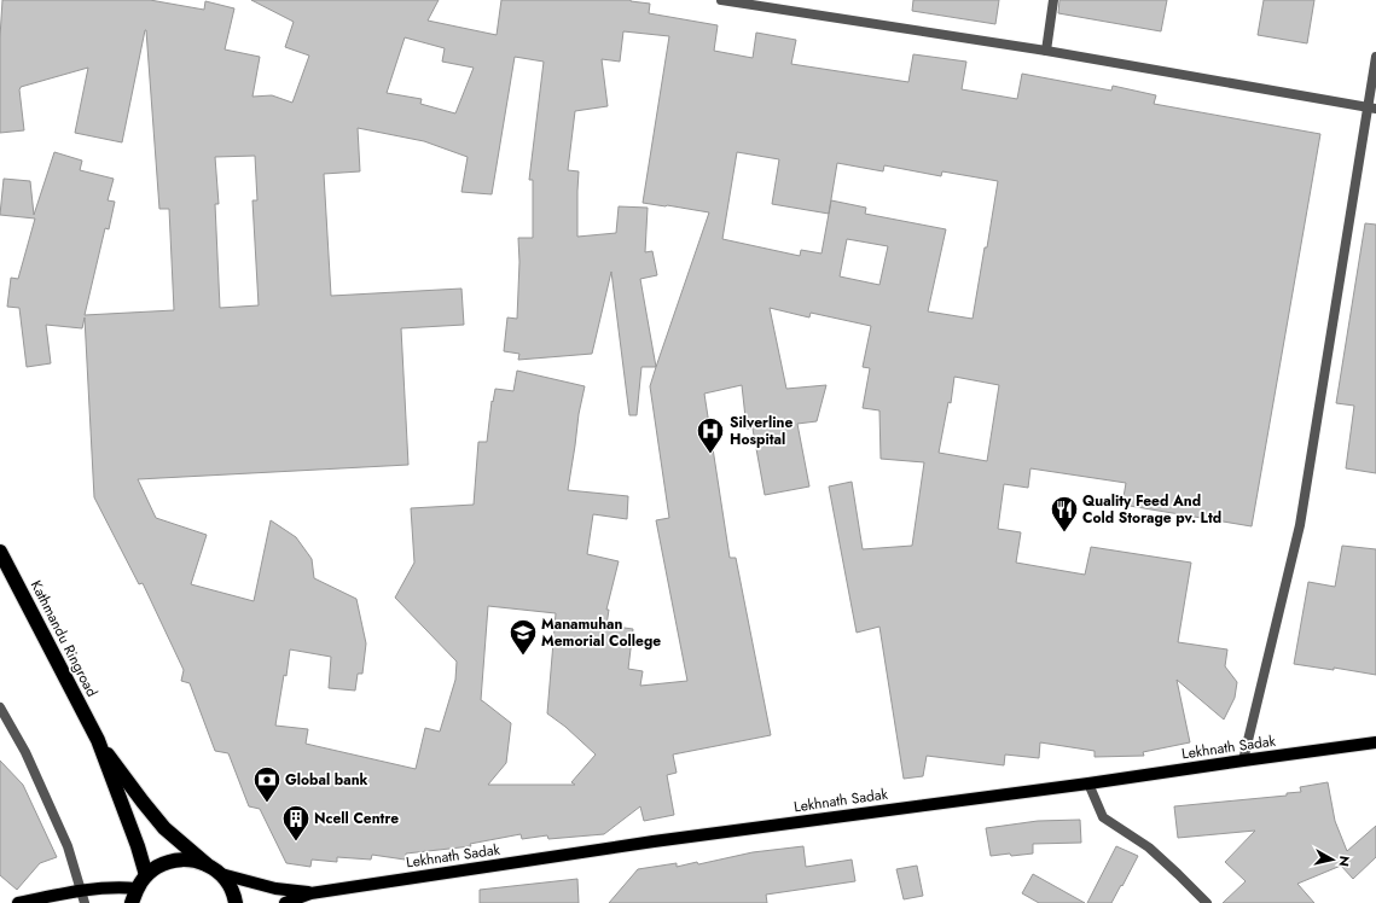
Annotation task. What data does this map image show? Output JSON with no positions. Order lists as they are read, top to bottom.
{
  "streets": {
    "highway": ["Kathmandu Ringroad"],
    "main road": ["Lekhnath Sadak"]
  },
  "crossings": [
    ["Kathmandu Ringroad", "Lekhnath Sadak"]
  ],
  "places": {
    "hospital": ["Silverline Hospital"],
    "restaurant": ["Quality Feed And Cold Storage pv. Ltd"],
    "school or university": ["Manamuhan Memorial College"],
    "bank": ["Global bank"],
    "building": ["Ncell Centre"]
  },
  "north": "right"
}
